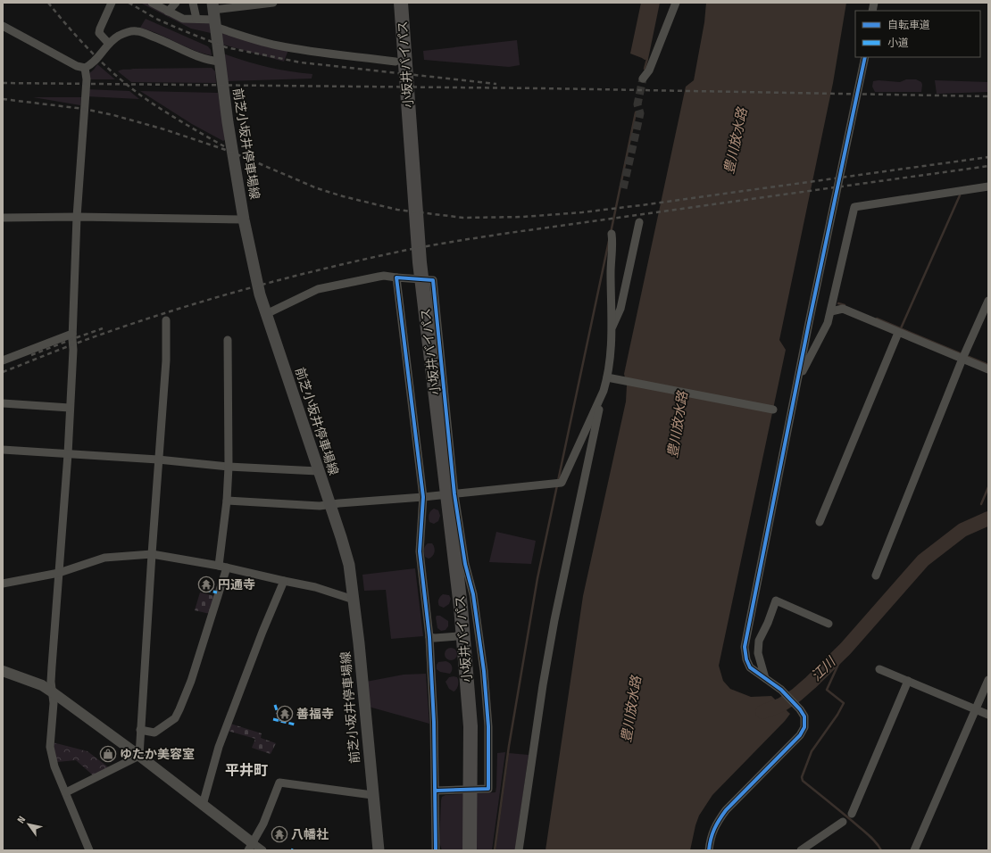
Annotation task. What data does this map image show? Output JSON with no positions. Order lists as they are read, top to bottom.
{
  "streets": {
    "highway": ["小坂井バイパス"],
    "main road": ["前芝小坂井停車場線"]
  },
  "districts": ["平井町"],
  "water": ["豊川放水路", "江川"],
  "places": {
    "temple": ["円通寺", "善福寺", "八幡社"],
    "shop": ["ゆたか美容室"]
  },
  "legend": ["自転車道", "小道"],
  "north": "top left"
}
